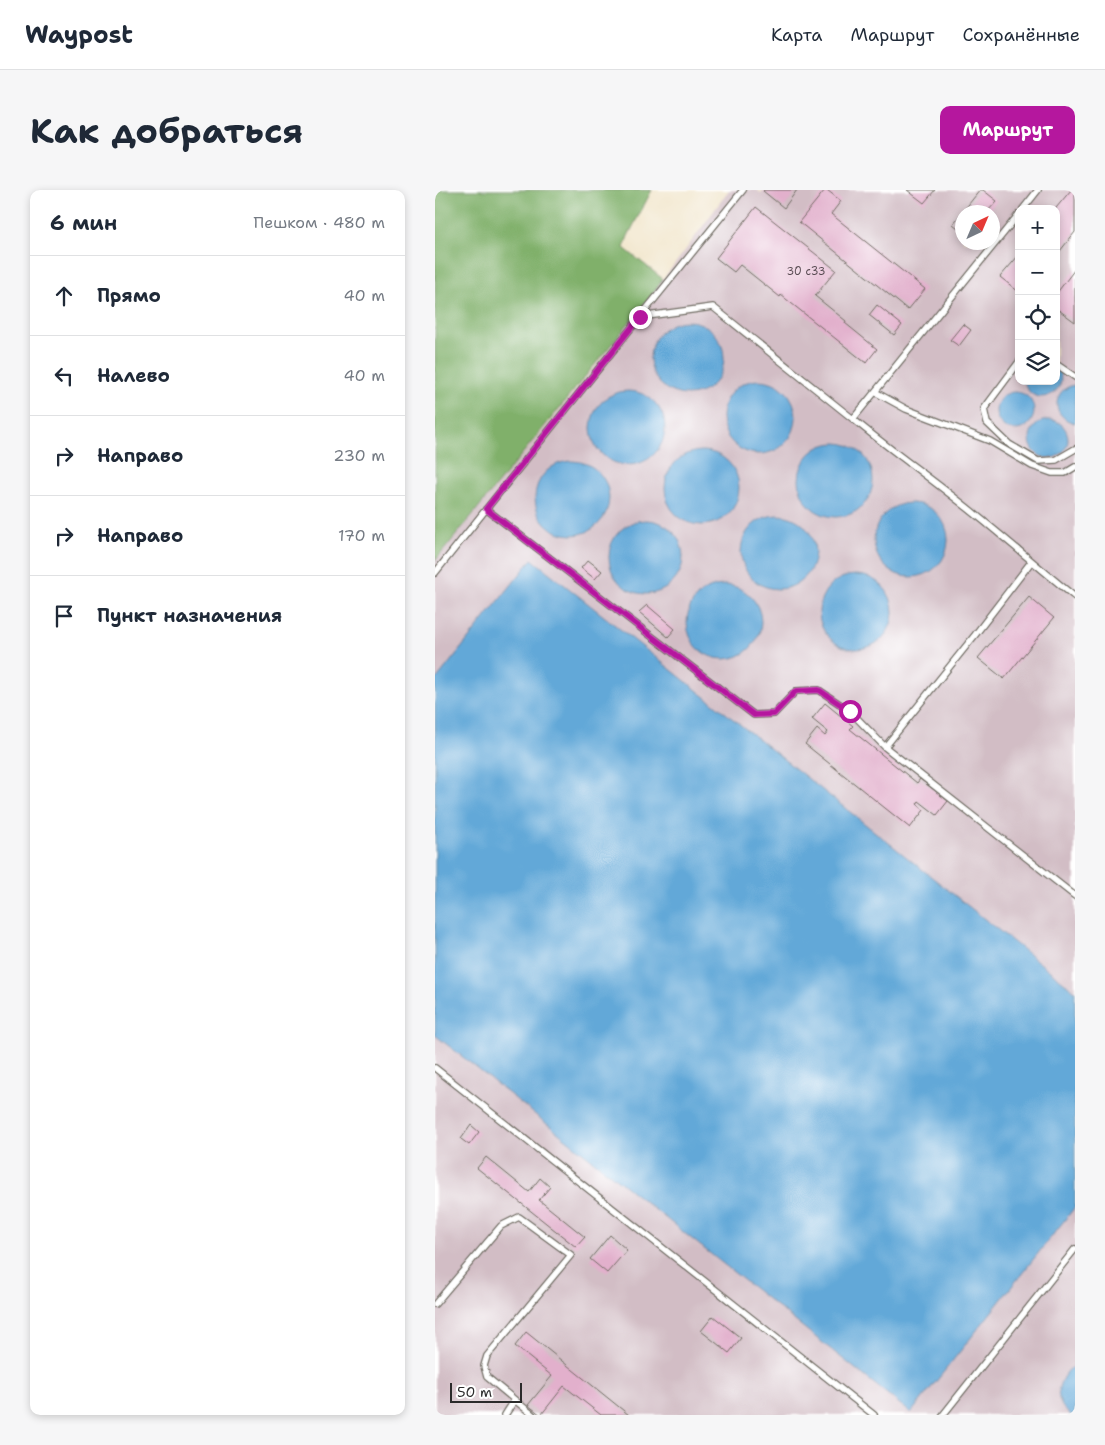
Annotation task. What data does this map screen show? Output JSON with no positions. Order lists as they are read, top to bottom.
{
  "house_numbers": ["30 с33"],
  "scale_bar": "50 m",
  "north": "top right",
  "page": {
    "header": "Waypost",
    "nav": ["Карта", "Маршрут", "Сохранённые"],
    "buttons": "Маршрут",
    "title": "Как добраться",
    "heading": ["6 мин", "Пешком · 480 m"],
    "map_buttons": ["+", "−"],
    "list": [
      ["Прямо", "40 m"],
      ["Налево", "40 m"],
      ["Направо", "230 m"],
      ["Направо", "170 m"],
      "Пункт назначения"
    ],
    "scale": "50 m"
  }
}
